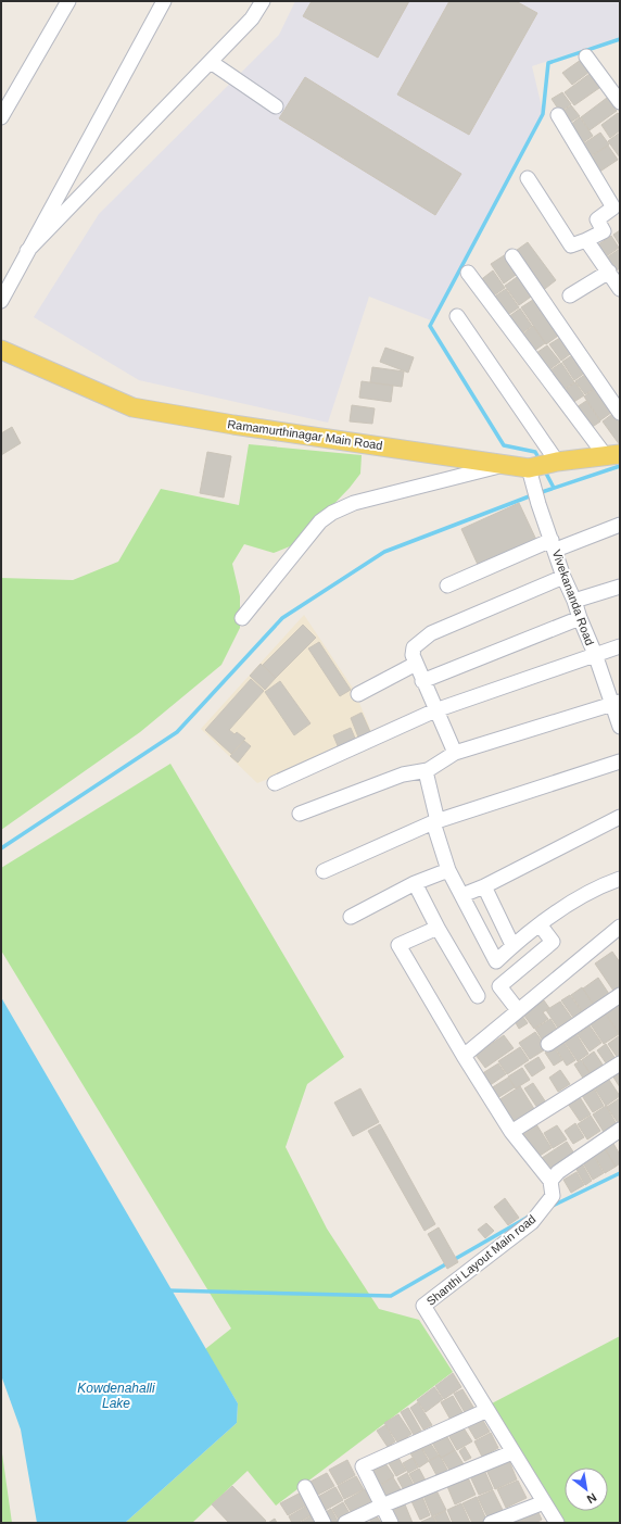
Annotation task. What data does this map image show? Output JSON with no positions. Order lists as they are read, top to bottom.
{
  "streets": {
    "main road": ["Ramamurthinagar Main Road"],
    "street": ["Vivekananda Road", "Shanthi Layout Main road"]
  },
  "crossings": [
    ["Ramamurthinagar Main Road", "Vivekananda Road"]
  ],
  "water": ["Kowdenahalli Lake"],
  "north": "bottom right"
}
